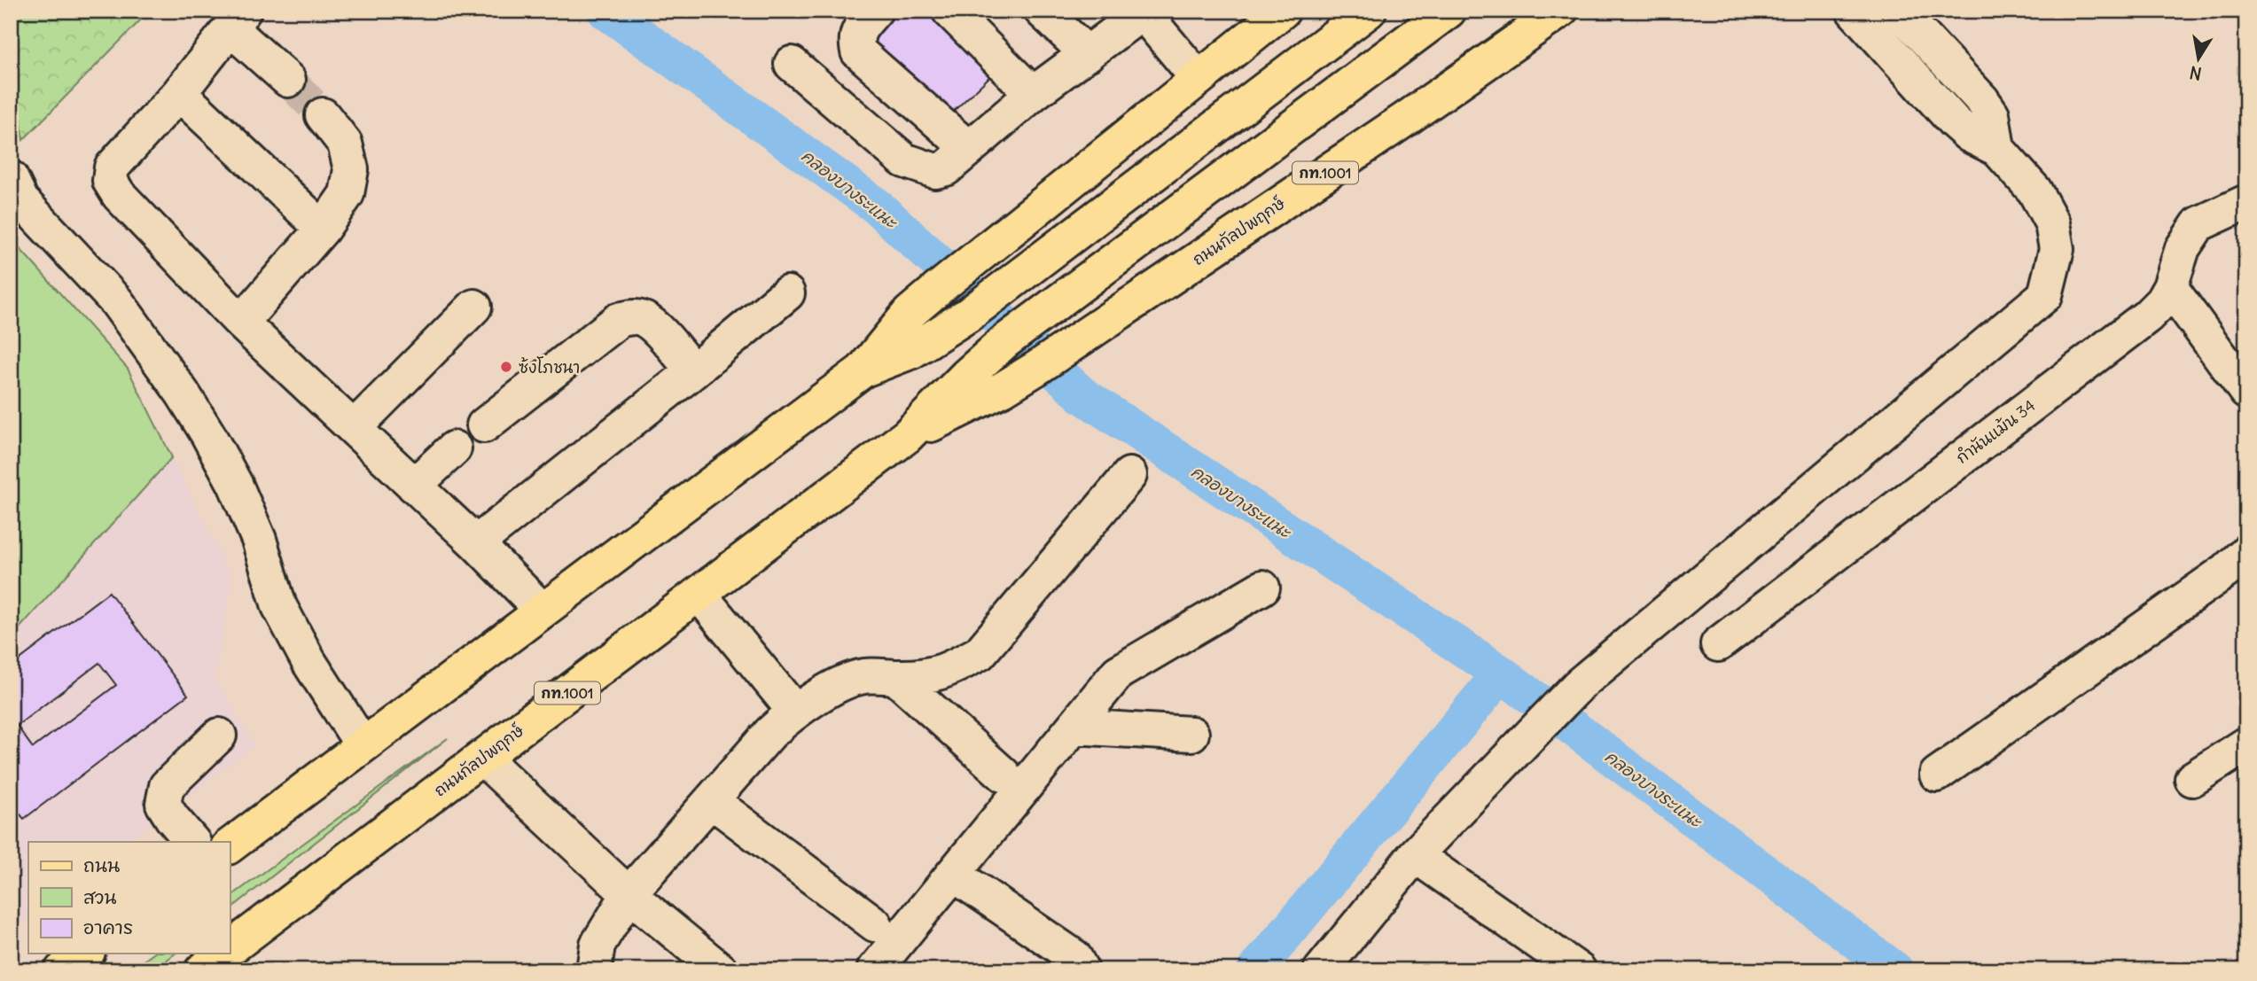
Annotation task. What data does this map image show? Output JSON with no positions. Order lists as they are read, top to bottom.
{
  "streets": {
    "main road": ["กท.1001", "ถนนกัลปพฤกษ์"],
    "street": ["กำนันแม้น 34"]
  },
  "water": ["คลองบางระแนะ"],
  "places": ["ซ้งโภชนา"],
  "legend": ["ถนน", "สวน", "อาคาร"],
  "north": "bottom"
}
